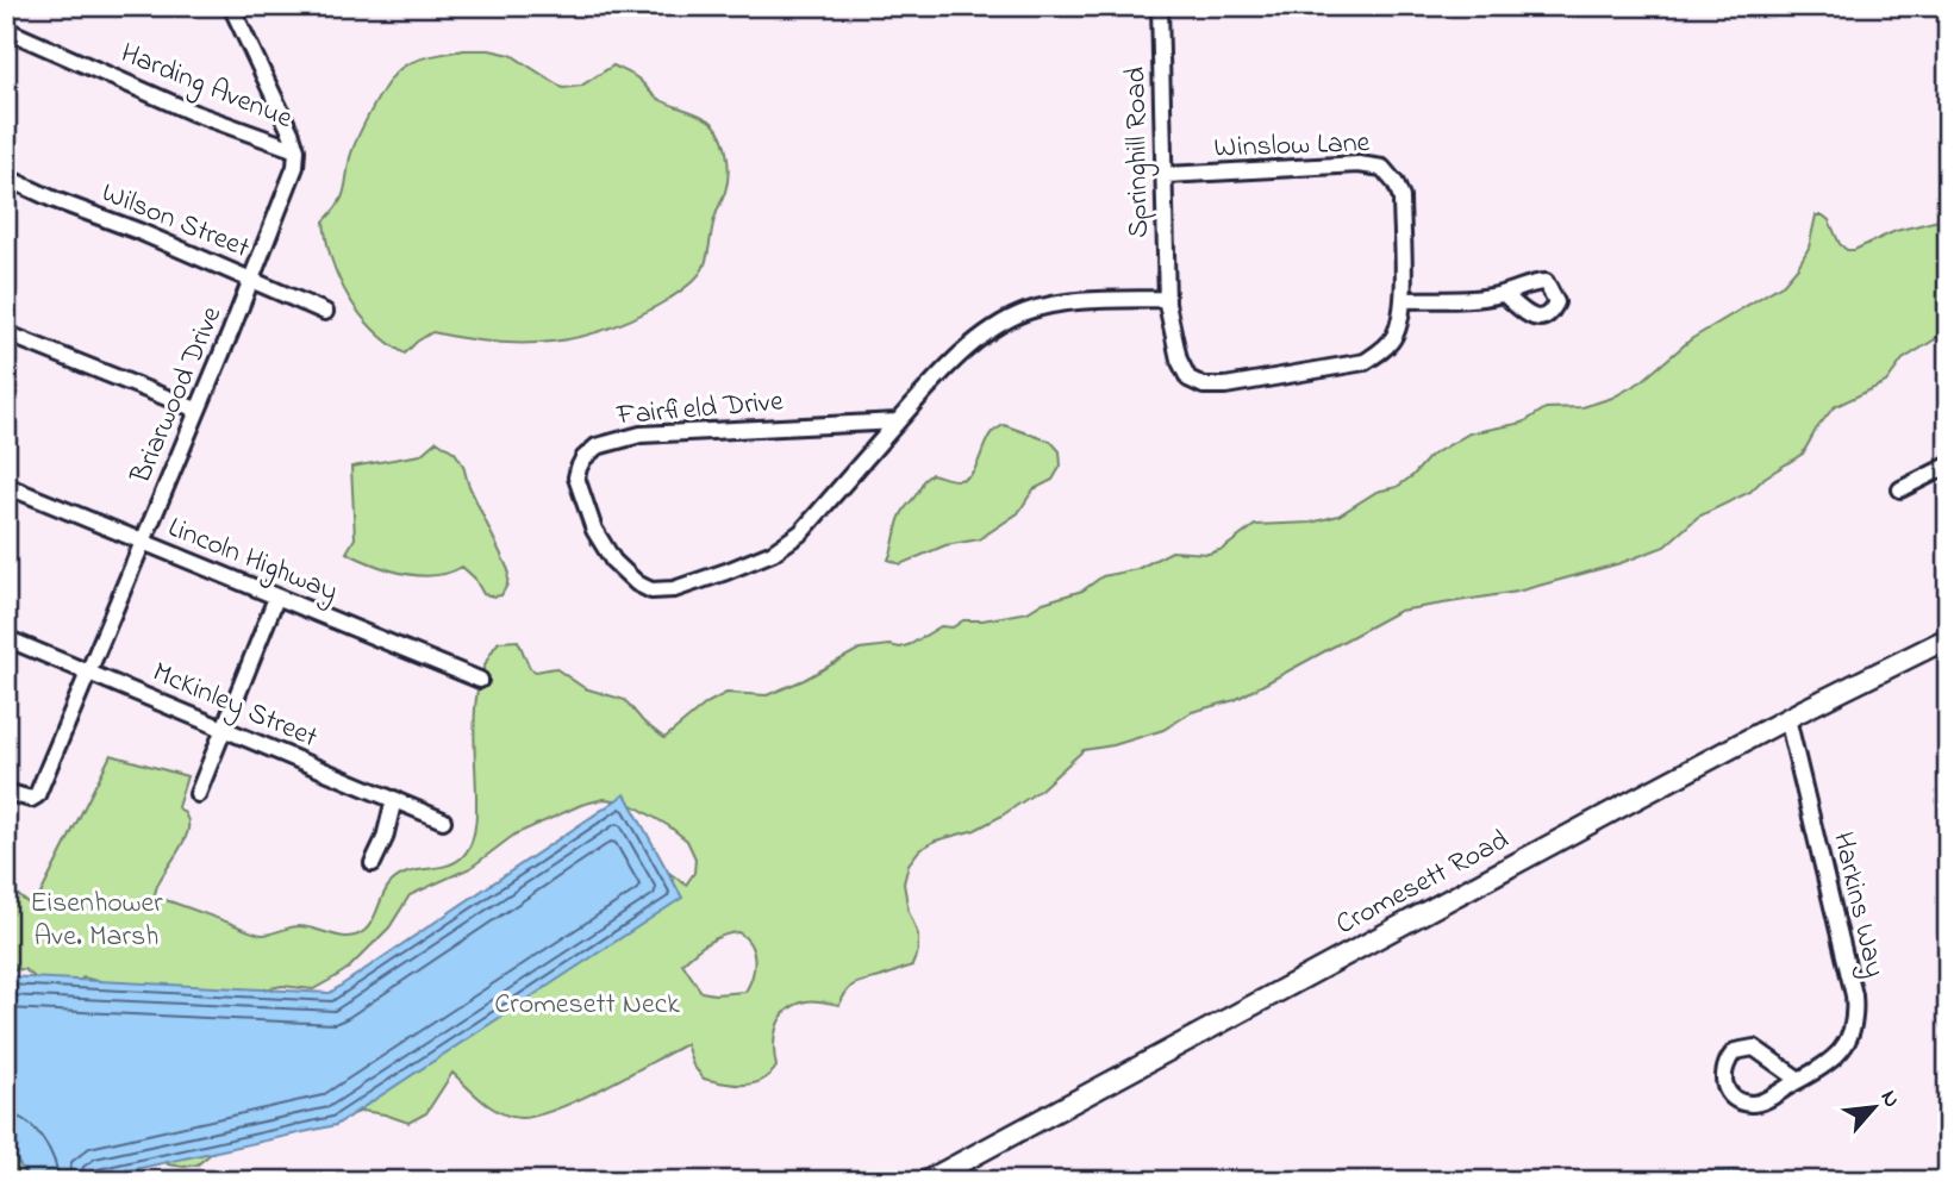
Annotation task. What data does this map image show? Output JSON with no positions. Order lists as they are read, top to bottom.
{
  "streets": {
    "street": [
      "Harding Avenue",
      "Winslow Lane",
      "Springhill Road",
      "Wilson Street",
      "Briarwood Drive",
      "Fairfield Drive",
      "Lincoln Highway",
      "McKinley Street",
      "Cromesett Road",
      "Harkins Way"
    ]
  },
  "crossings": [
    ["Harding Avenue", "Briarwood Drive"],
    ["Winslow Lane", "Springhill Road"],
    ["Winslow Lane", "Fairfield Drive"],
    ["Springhill Road", "Fairfield Drive"],
    ["Wilson Street", "Briarwood Drive"],
    ["Briarwood Drive", "Lincoln Highway"],
    ["Briarwood Drive", "McKinley Street"],
    ["Cromesett Road", "Harkins Way"]
  ],
  "parks": ["Eisenhower Ave. Marsh", "Cromesett Neck"],
  "north": "top right"
}
